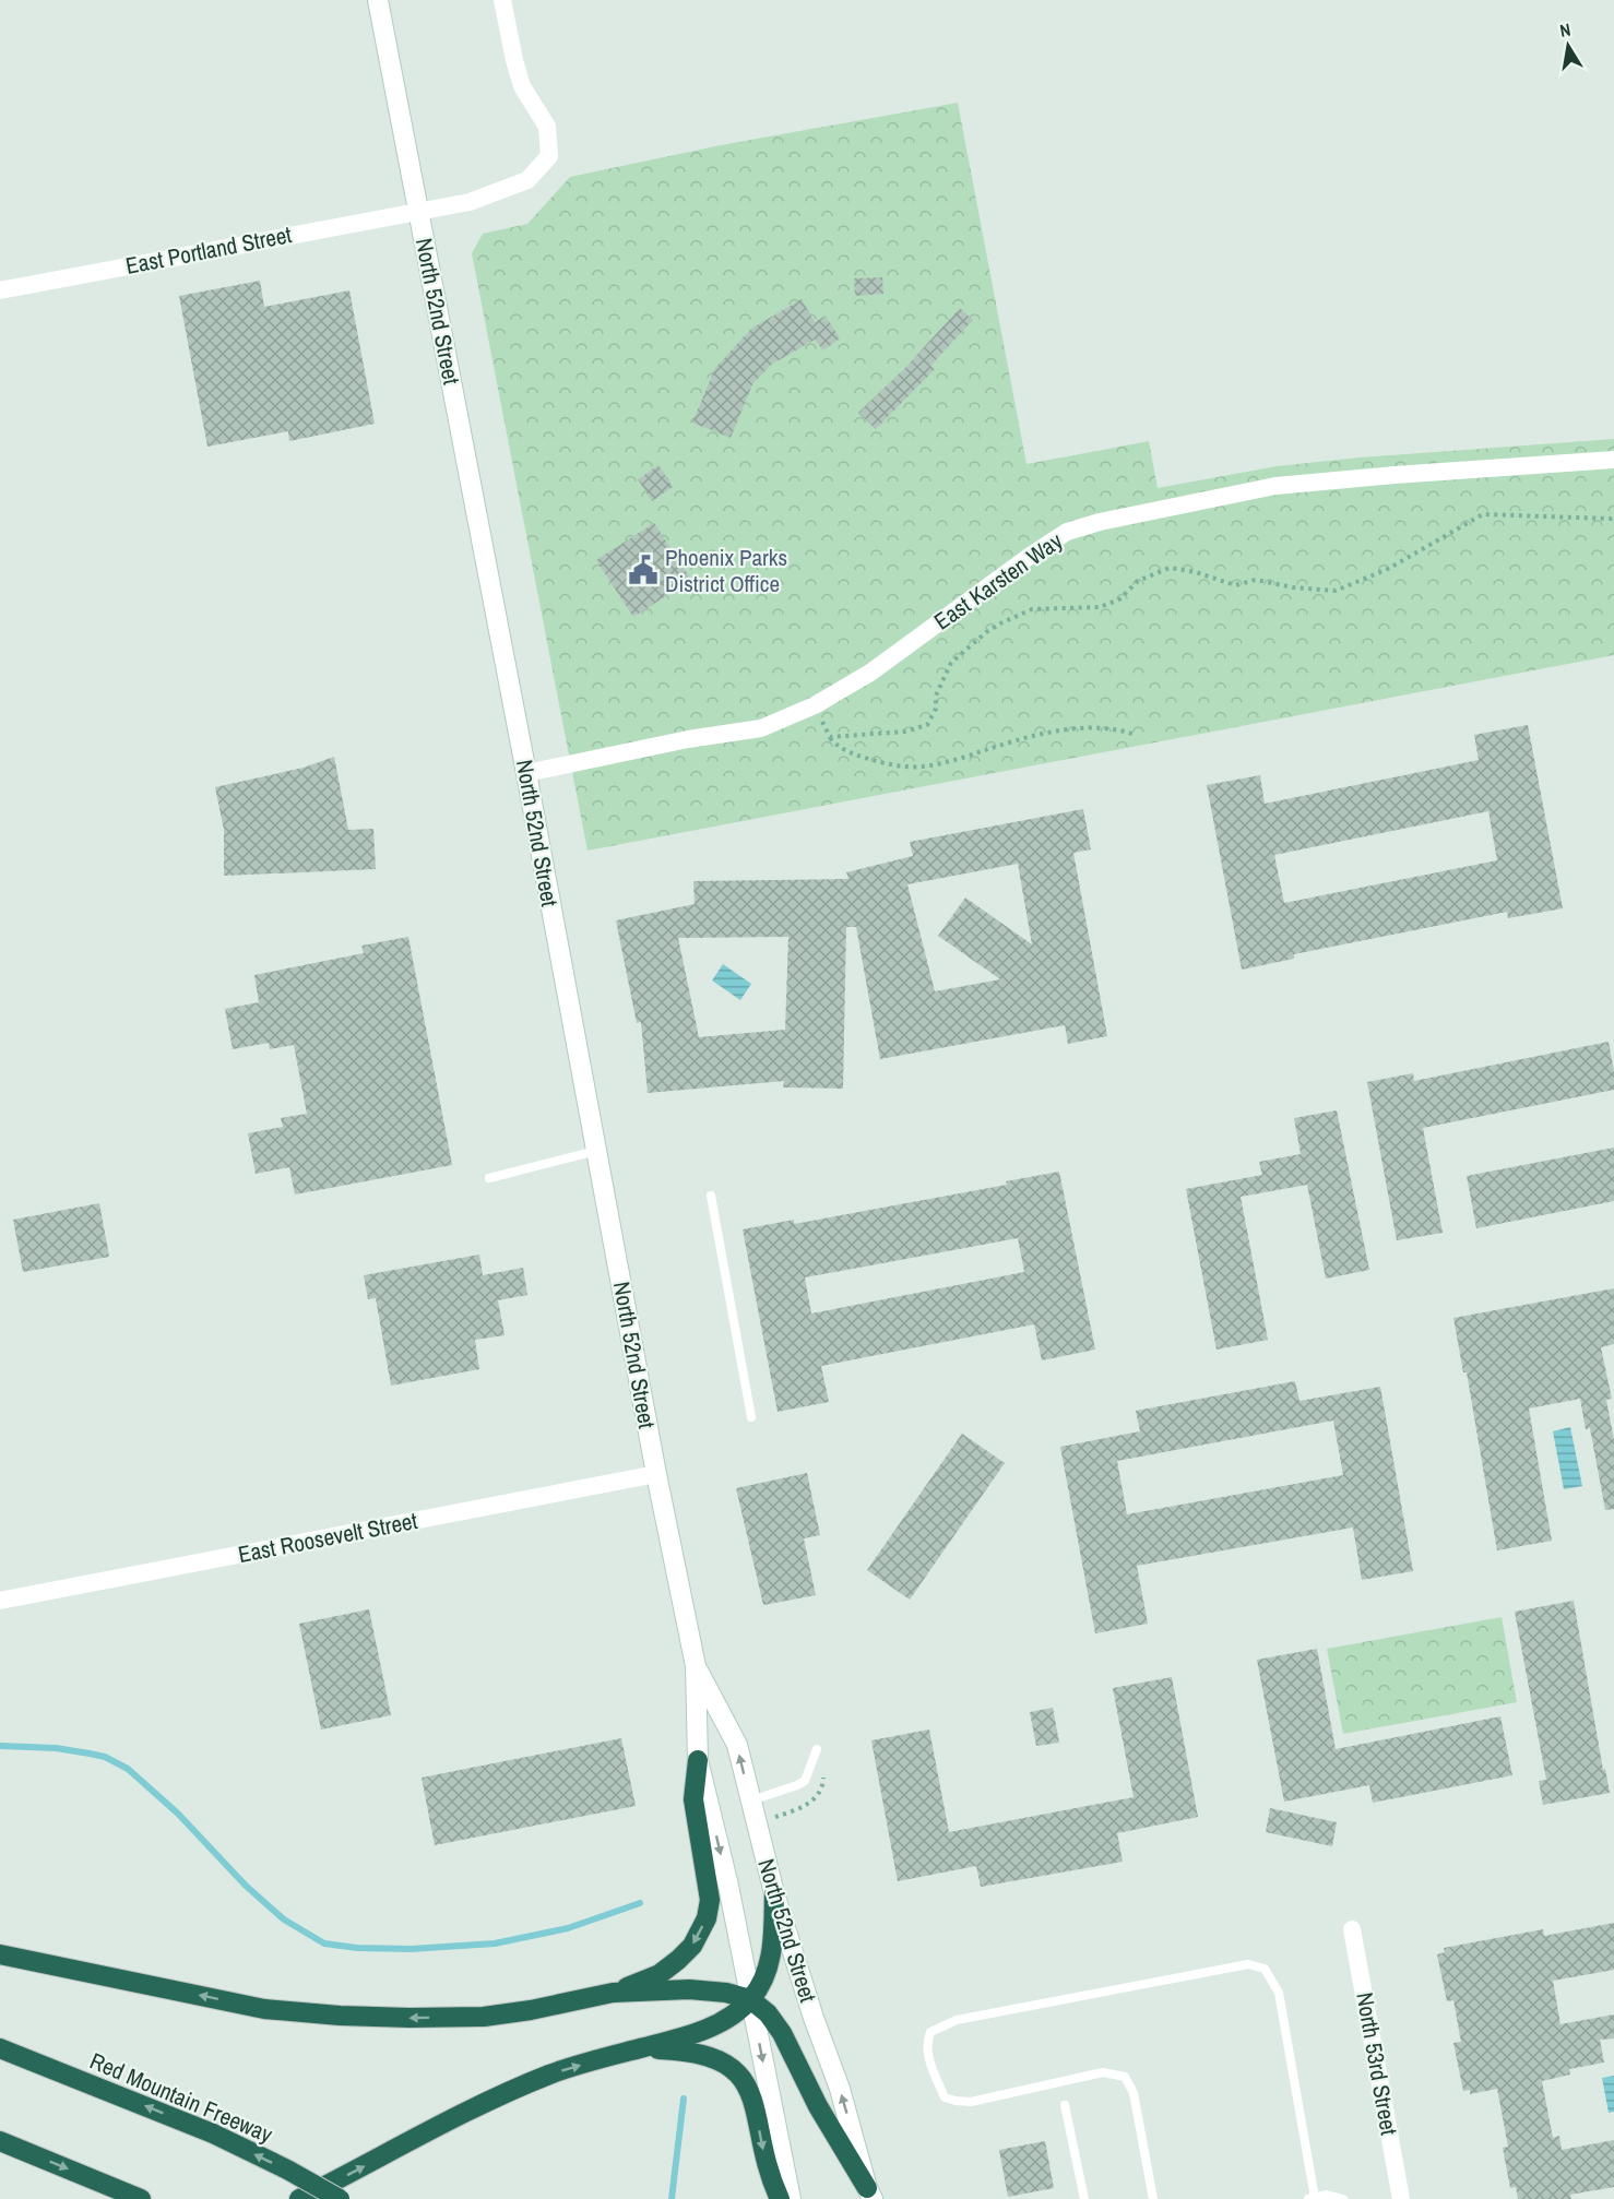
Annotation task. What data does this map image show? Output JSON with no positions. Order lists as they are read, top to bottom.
{
  "streets": {
    "highway": ["Red Mountain Freeway"],
    "main road": ["North 52nd Street"],
    "street": [
      "East Portland Street",
      "East Karsten Way",
      "East Roosevelt Street",
      "North 53rd Street"
    ]
  },
  "crossings": [
    ["East Portland Street", "North 52nd Street"],
    ["North 52nd Street", "East Karsten Way"],
    ["North 52nd Street", "East Roosevelt Street"]
  ],
  "places": {
    "public building": ["Phoenix Parks District Office"]
  },
  "north": "top"
}
